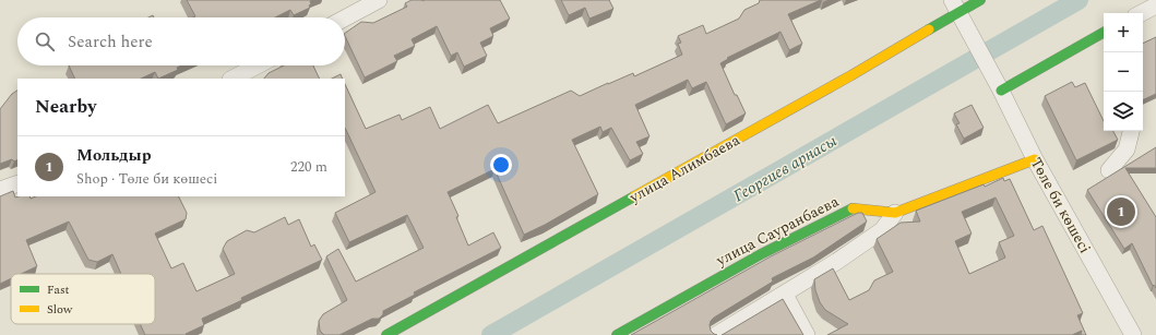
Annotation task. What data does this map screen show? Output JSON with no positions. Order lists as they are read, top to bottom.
{
  "streets": {
    "street": ["улица Алимбаева", "Төле би көшесі", "улица Сауранбаева"]
  },
  "crossings": [
    ["улица Алимбаева", "Төле би көшесі"],
    ["Төле би көшесі", "улица Сауранбаева"]
  ],
  "water": ["Георгиев арнасы"],
  "legend": ["Fast", "Slow"],
  "page": {
    "map_buttons": ["+", "−"],
    "search": "Search here",
    "heading": "Nearby",
    "list": [
      {
        "mark": "1",
        "name": "Мольдыр",
        "note": "Shop · Төле би көшесі",
        "value": "220 m"
      }
    ],
    "pins": "1"
  }
}
